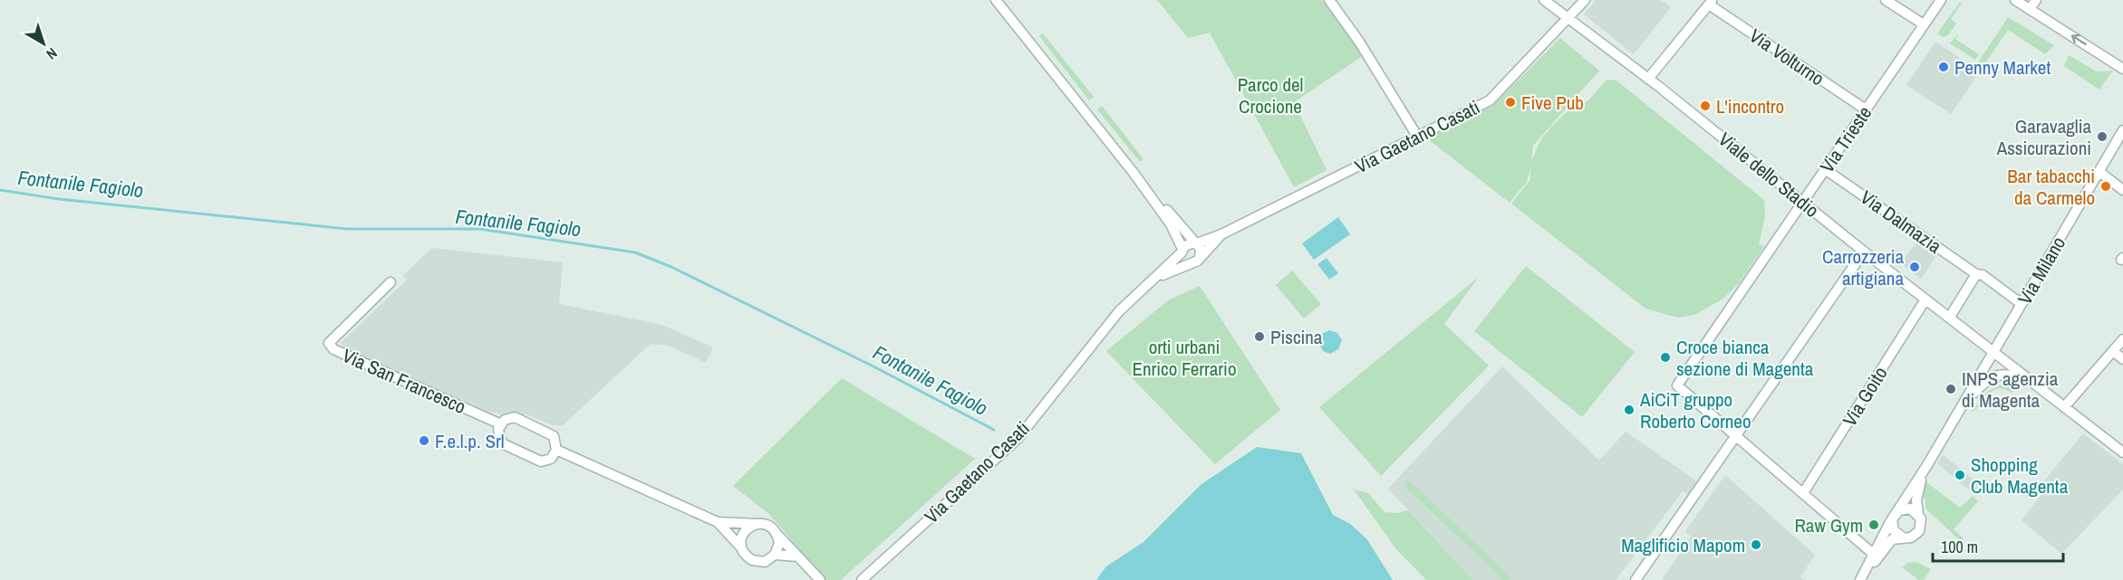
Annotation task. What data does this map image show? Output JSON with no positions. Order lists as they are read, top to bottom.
{
  "streets": {
    "street": [
      "Via Volturno",
      "Via Gaetano Casati",
      "Via Trieste",
      "Viale dello Stadio",
      "Via Dalmazia",
      "Via Milano",
      "Via San Francesco",
      "Via Goito"
    ]
  },
  "crossings": [
    ["Via Volturno", "Via Trieste"],
    ["Via Gaetano Casati", "Viale dello Stadio"],
    ["Via Trieste", "Viale dello Stadio"],
    ["Via Trieste", "Via Dalmazia"],
    ["Viale dello Stadio", "Via Milano"],
    ["Viale dello Stadio", "Via Goito"],
    ["Via Dalmazia", "Via Milano"]
  ],
  "water": ["Fontanile Fagiolo"],
  "parks": ["Parco del Crocione", "orti urbani Enrico Ferrario"],
  "places": [
    "Penny Market",
    "Five Pub",
    "L'incontro",
    "Garavaglia Assicurazioni",
    "Bar tabacchi da Carmelo",
    "Carrozzeria artigiana",
    "Piscina",
    "Croce bianca sezione di Magenta",
    "INPS agenzia di Magenta",
    "AiCiT gruppo Roberto Corneo",
    "F.e.l.p. Srl",
    "Shopping Club Magenta",
    "Raw Gym",
    "Maglificio Mapom"
  ],
  "scale_bar": "100 m",
  "north": "bottom right"
}
